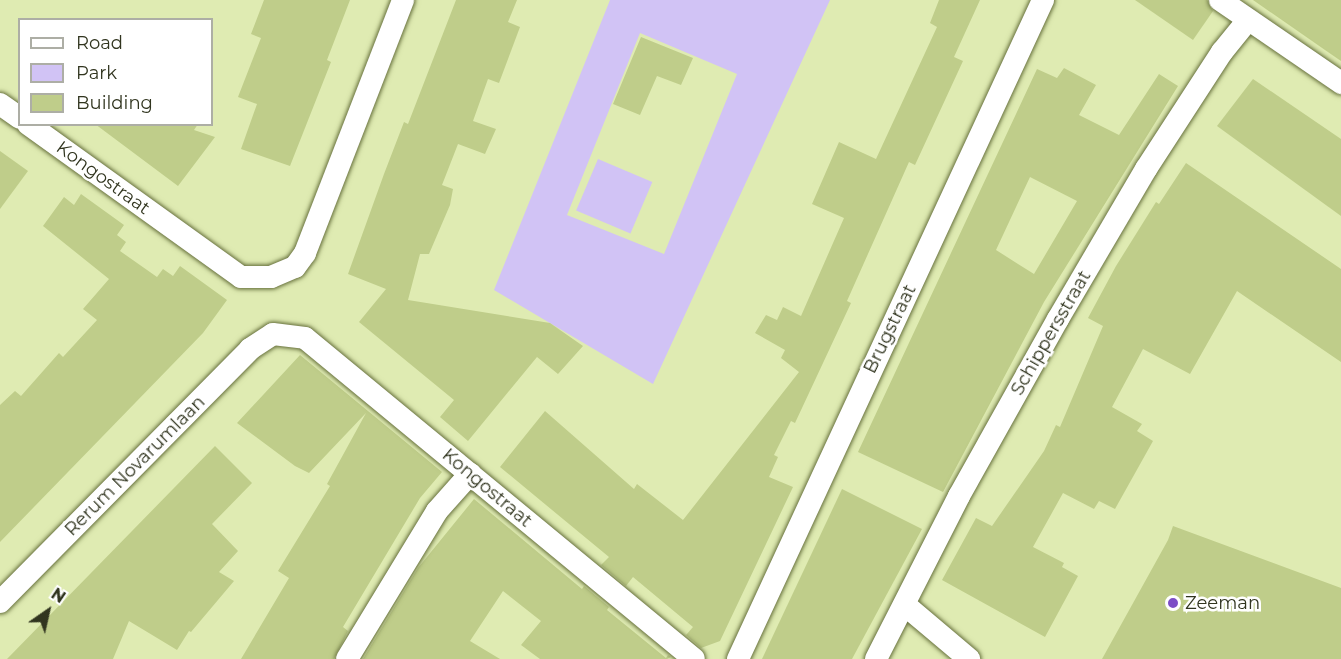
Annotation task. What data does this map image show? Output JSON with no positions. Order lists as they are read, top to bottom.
{
  "streets": {
    "street": [
      "Kongostraat",
      "Brugstraat",
      "Schippersstraat",
      "Rerum Novarumlaan"
    ]
  },
  "crossings": [
    ["Kongostraat", "Rerum Novarumlaan"]
  ],
  "places": ["Zeeman"],
  "legend": ["Road", "Park", "Building"],
  "north": "top right"
}
